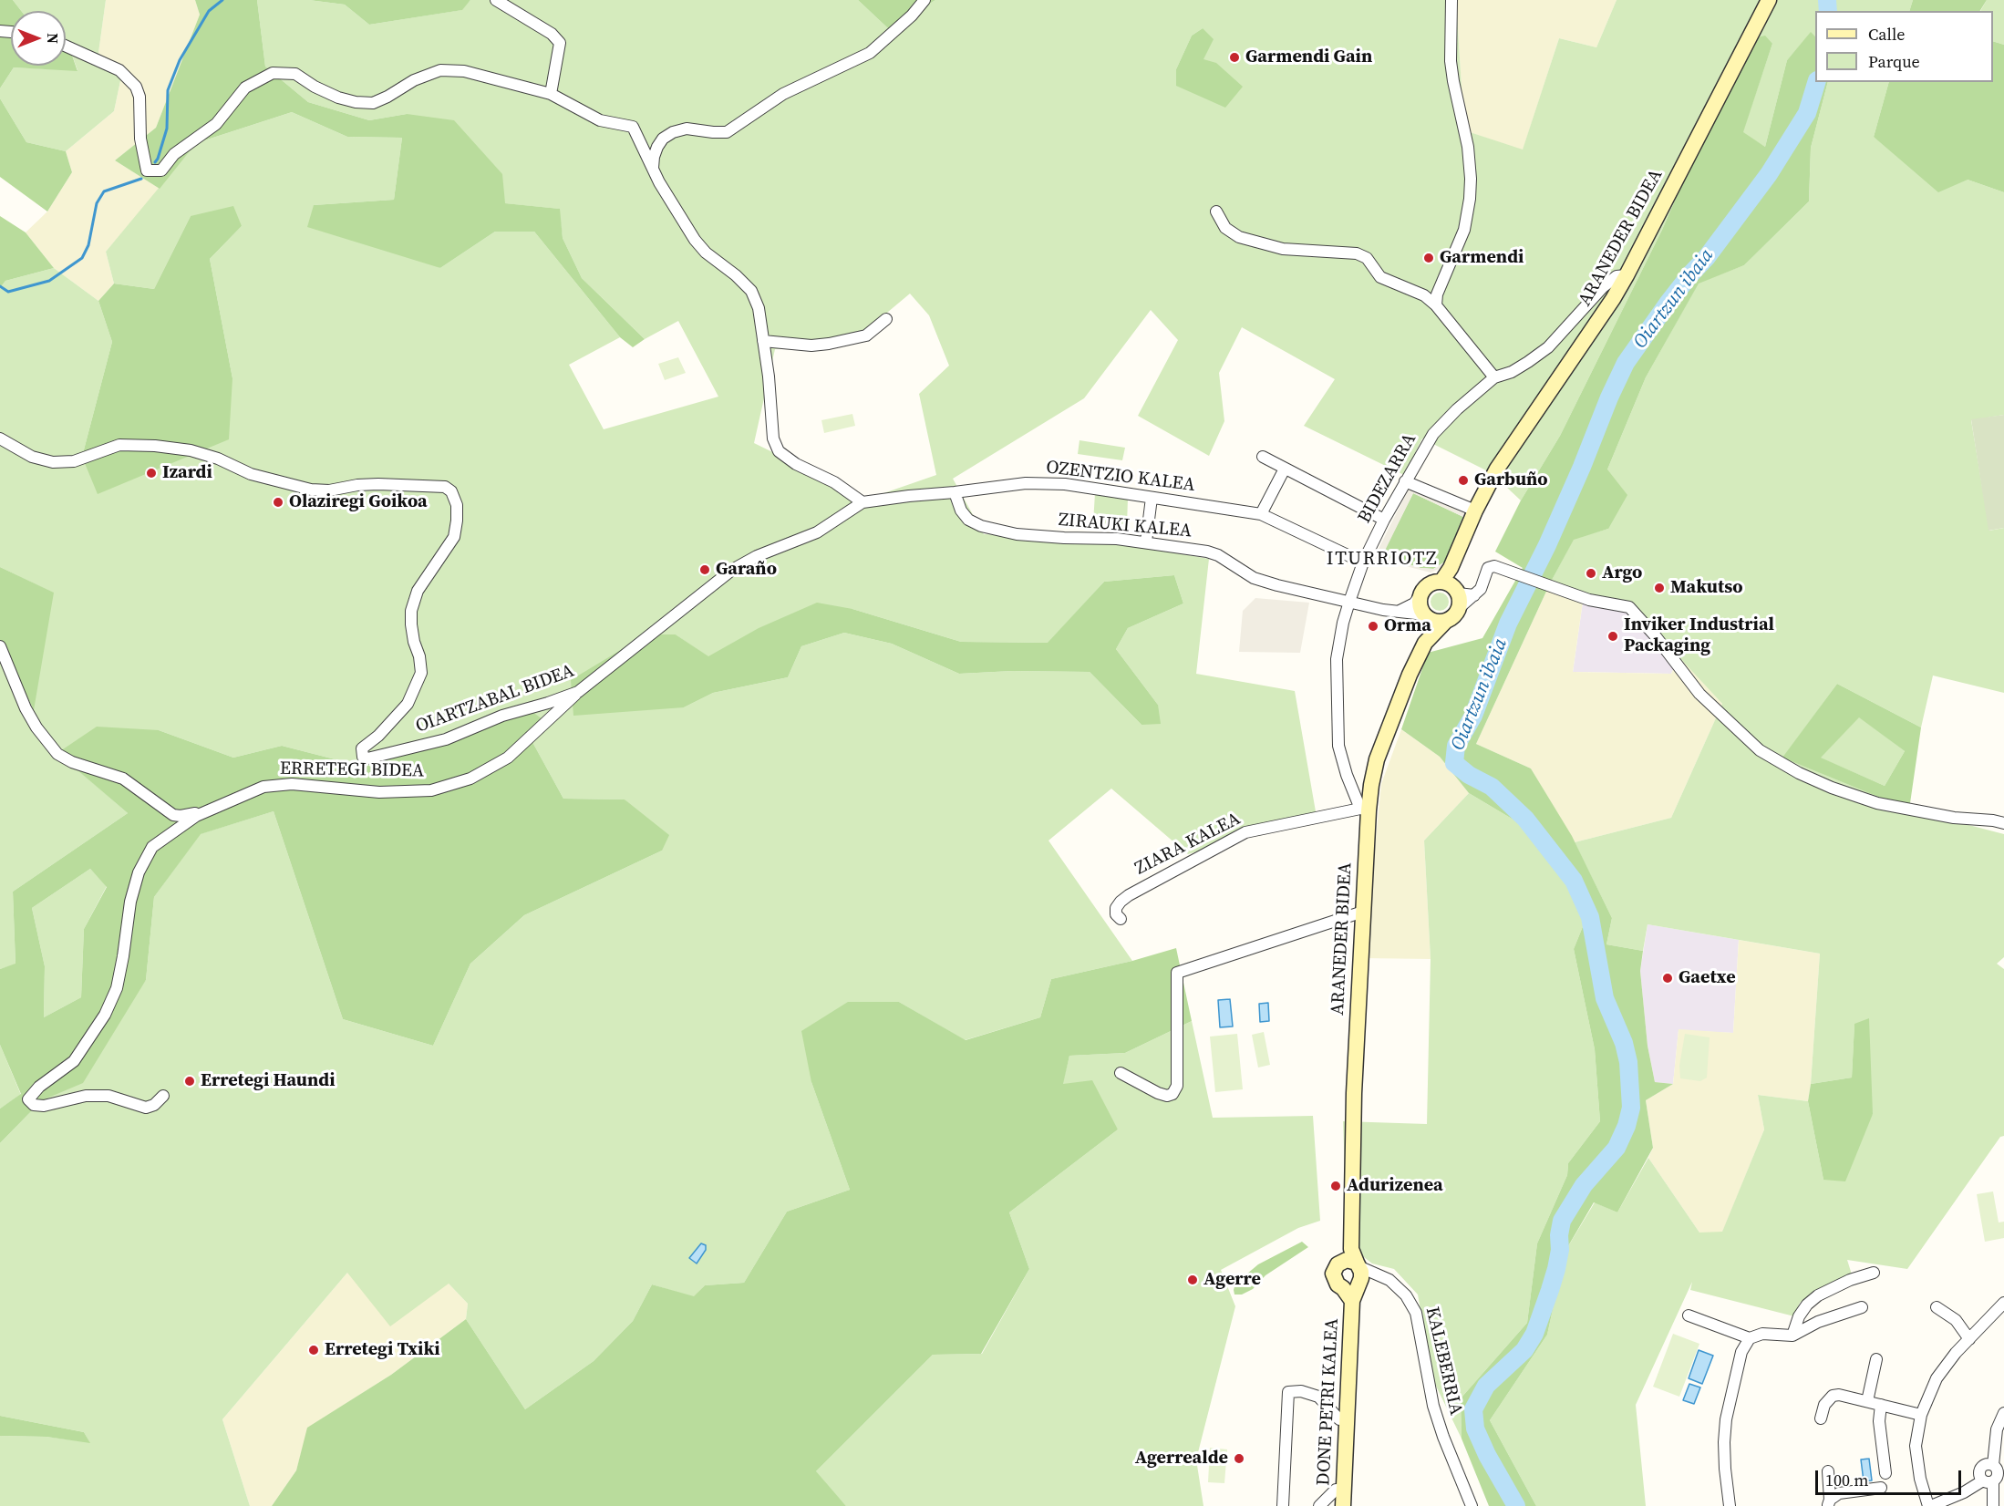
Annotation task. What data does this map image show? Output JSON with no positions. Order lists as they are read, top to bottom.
{
  "streets": {
    "street": [
      "ARANEDER BIDEA",
      "OZENTZIO KALEA",
      "BIDEZARRA",
      "ZIRAUKI KALEA",
      "OIARTZABAL BIDEA",
      "ERRETEGI BIDEA",
      "ZIARA KALEA",
      "KALEBERRIA",
      "DONE PETRI KALEA"
    ]
  },
  "crossings": [
    ["ARANEDER BIDEA", "BIDEZARRA"],
    ["ARANEDER BIDEA", "ZIRAUKI KALEA"],
    ["ARANEDER BIDEA", "ZIARA KALEA"],
    ["ARANEDER BIDEA", "KALEBERRIA"],
    ["ARANEDER BIDEA", "DONE PETRI KALEA"],
    ["OZENTZIO KALEA", "BIDEZARRA"],
    ["OZENTZIO KALEA", "ZIRAUKI KALEA"],
    ["OZENTZIO KALEA", "OIARTZABAL BIDEA"],
    ["BIDEZARRA", "ZIRAUKI KALEA"],
    ["BIDEZARRA", "ZIARA KALEA"],
    ["OIARTZABAL BIDEA", "ERRETEGI BIDEA"],
    ["KALEBERRIA", "DONE PETRI KALEA"]
  ],
  "districts": ["ITURRIOTZ"],
  "water": ["Oiartzun ibaia"],
  "places": [
    "Garmendi Gain",
    "Garmendi",
    "Izardi",
    "Garbuño",
    "Olaziregi Goikoa",
    "Garaño",
    "Argo",
    "Makutso",
    "Orma",
    "Inviker Industrial Packaging",
    "Gaetxe",
    "Erretegi Haundi",
    "Adurizenea",
    "Agerre",
    "Erretegi Txiki",
    "Agerrealde"
  ],
  "legend": ["Calle", "Parque"],
  "scale_bar": "100 m",
  "north": "right"
}
